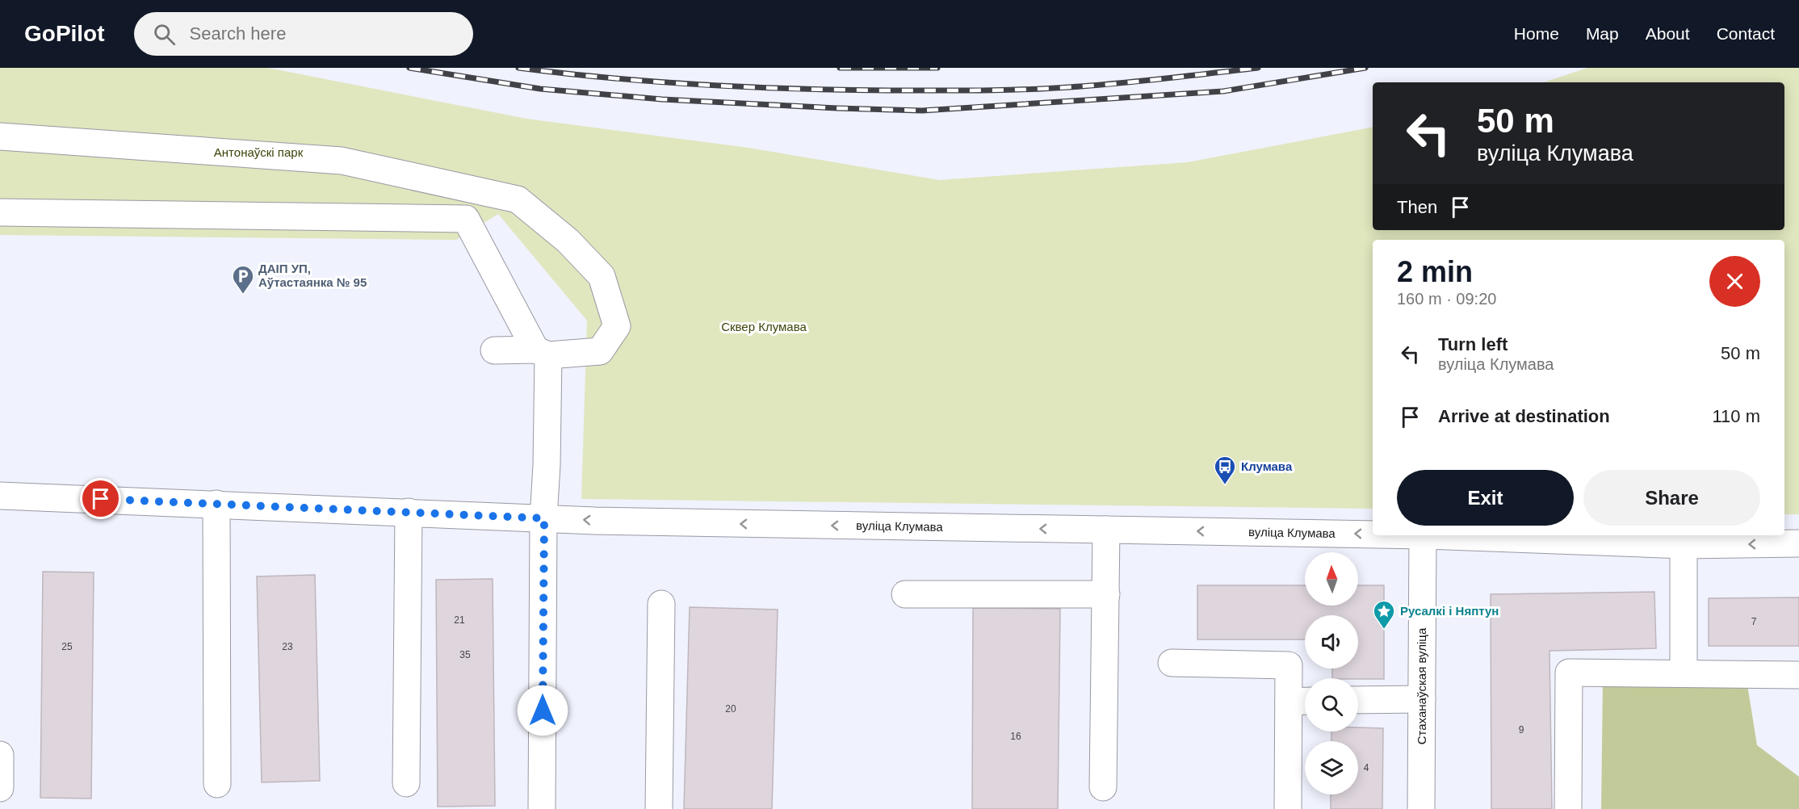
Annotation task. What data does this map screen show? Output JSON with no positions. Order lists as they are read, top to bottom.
{
  "streets": {
    "street": ["вуліца Клумава", "Стаханаўская вуліца"]
  },
  "crossings": [
    ["вуліца Клумава", "Стаханаўская вуліца"]
  ],
  "parks": ["Антонаўскі парк", "Сквер Клумава"],
  "places": {
    "parking": ["ДАІП УП, Аўтастаянка № 95"],
    "bus stop": ["Клумава"],
    "place": ["Русалкі і Няптун"]
  },
  "house_numbers": [
    "21",
    "7",
    "25",
    "23",
    "35",
    "20",
    "9",
    "16",
    "4"
  ],
  "north": "top",
  "page": {
    "header": "GoPilot",
    "search": "Search here",
    "nav": [
      "Home",
      "Map",
      "About",
      "Contact"
    ],
    "turn": ["50 m", "вуліца Клумава"],
    "then": "Then",
    "heading": ["2 min", "160 m · 09:20"],
    "list": [
      {
        "name": "Turn left",
        "note": "вуліца Клумава",
        "value": "50 m"
      },
      {
        "name": "Arrive at destination",
        "value": "110 m"
      }
    ],
    "buttons": ["Exit", "Share"]
  }
}
